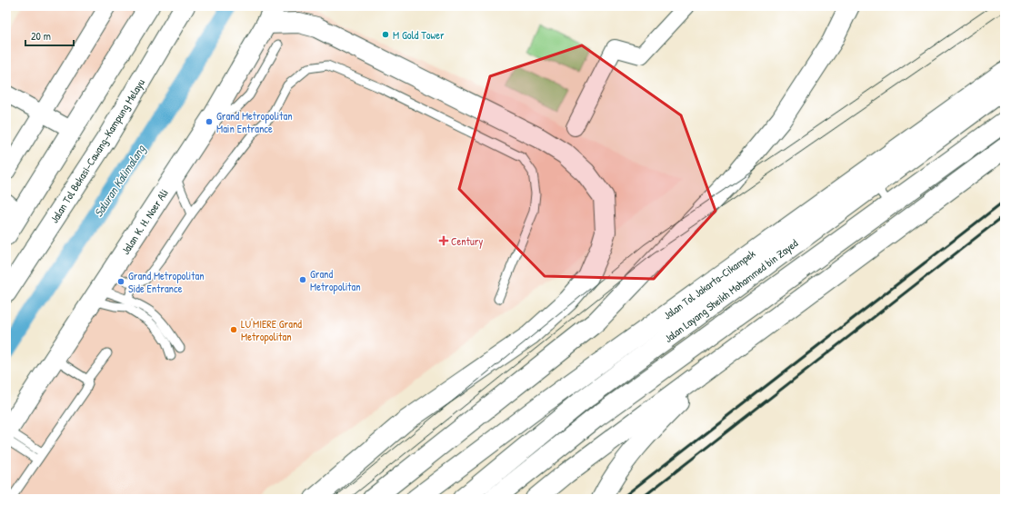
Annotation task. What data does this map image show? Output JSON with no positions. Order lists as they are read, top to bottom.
{
  "streets": {
    "main road": [
      "Jalan Tol Bekasi–Cawang–Kampung Melayu",
      "Jalan K. H. Noer Ali",
      "Jalan Tol Jakarta–Cikampek",
      "Jalan Layang Sheikh Mohammed bin Zayed"
    ]
  },
  "water": ["Saluran Kalimalang"],
  "places": {
    "other": [
      "M Gold Tower",
      "Grand Metropolitan Main Entrance",
      "Grand Metropolitan",
      "Grand Metropolitan Side Entrance",
      "LU'MIERE Grand Metropolitan"
    ],
    "health": ["Century"]
  },
  "scale_bar": "20 m"
}
